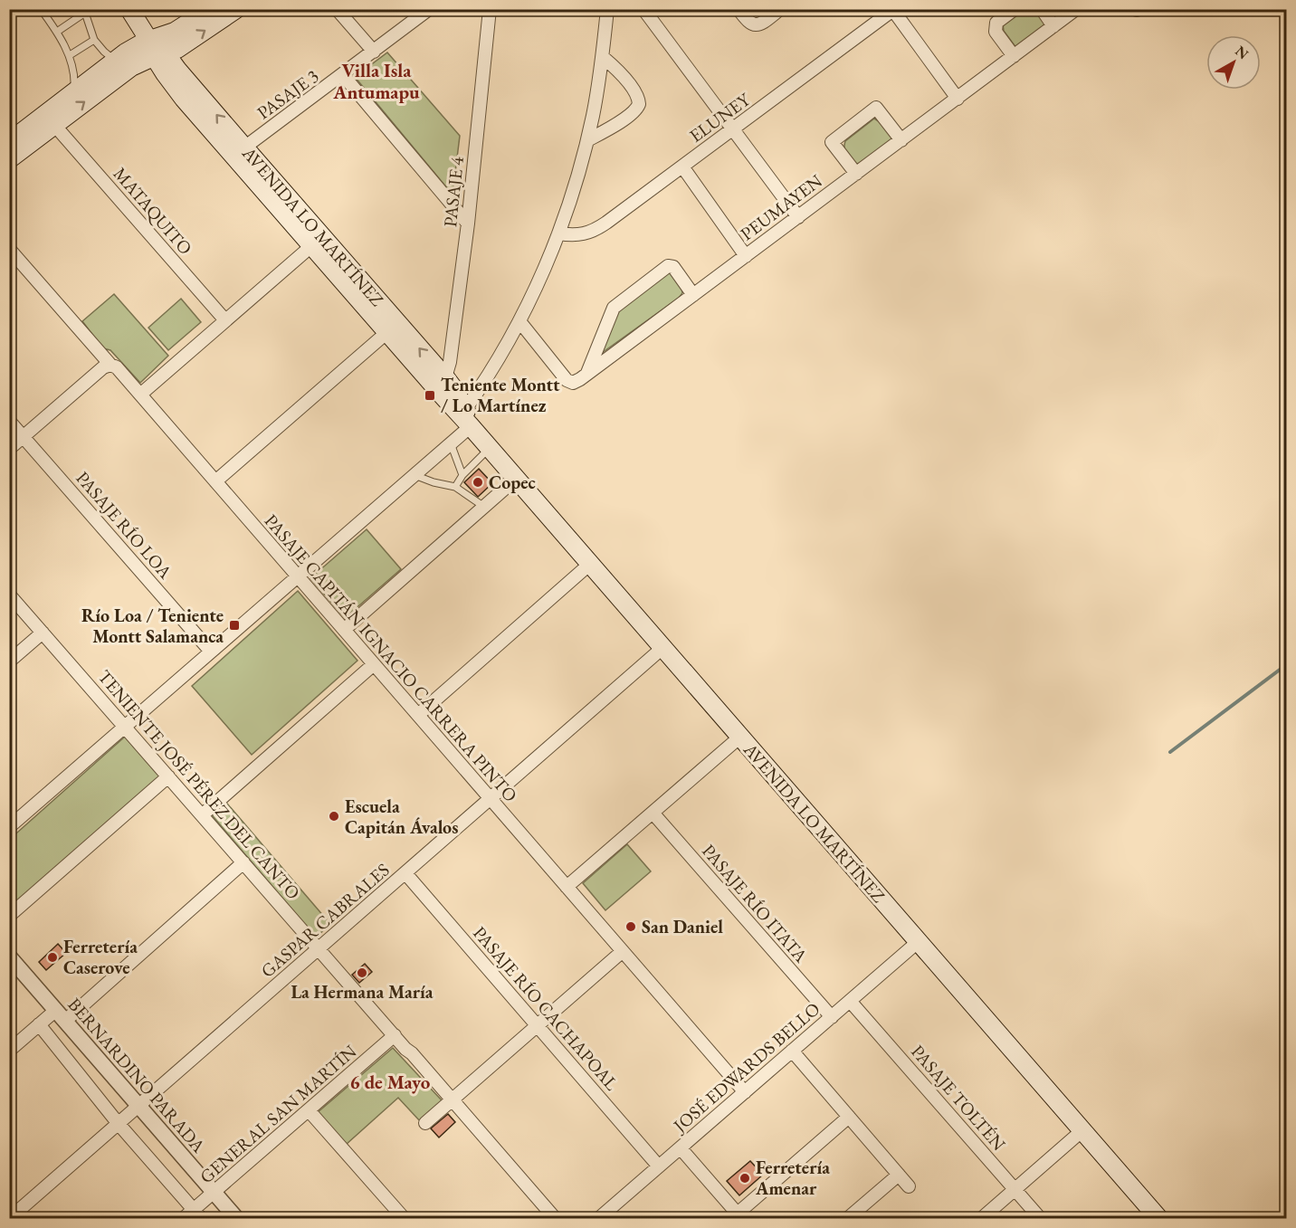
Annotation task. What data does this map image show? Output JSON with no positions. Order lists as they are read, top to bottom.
{
  "streets": {
    "main road": ["AVENIDA LO MARTÍNEZ"],
    "street": [
      "PASAJE 3",
      "ELUNEY",
      "PASAJE 4",
      "PEUMAYEN",
      "MATAQUITO",
      "PASAJE RÍO LOA",
      "PASAJE CAPITÁN IGNACIO CARRERA PINTO",
      "TENIENTE JOSÉ PÉREZ DEL CANTO",
      "PASAJE RÍO ITATA",
      "GASPAR CABRALES",
      "PASAJE RÍO CACHAPOAL",
      "JOSÉ EDWARDS BELLO",
      "BERNARDINO PARADA",
      "PASAJE TOLTÉN",
      "GENERAL SAN MARTÍN"
    ]
  },
  "crossings": [
    ["PASAJE 3", "AVENIDA LO MARTÍNEZ"],
    ["PASAJE 4", "AVENIDA LO MARTÍNEZ"],
    ["AVENIDA LO MARTÍNEZ", "GASPAR CABRALES"],
    ["AVENIDA LO MARTÍNEZ", "JOSÉ EDWARDS BELLO"],
    ["PASAJE CAPITÁN IGNACIO CARRERA PINTO", "GASPAR CABRALES"],
    ["PASAJE CAPITÁN IGNACIO CARRERA PINTO", "JOSÉ EDWARDS BELLO"],
    ["TENIENTE JOSÉ PÉREZ DEL CANTO", "GASPAR CABRALES"],
    ["TENIENTE JOSÉ PÉREZ DEL CANTO", "GENERAL SAN MARTÍN"],
    ["PASAJE RÍO ITATA", "JOSÉ EDWARDS BELLO"],
    ["GASPAR CABRALES", "PASAJE RÍO CACHAPOAL"],
    ["GASPAR CABRALES", "BERNARDINO PARADA"],
    ["PASAJE RÍO CACHAPOAL", "JOSÉ EDWARDS BELLO"],
    ["JOSÉ EDWARDS BELLO", "PASAJE TOLTÉN"],
    ["BERNARDINO PARADA", "GENERAL SAN MARTÍN"]
  ],
  "districts": ["Villa Isla Antumapu", "6 de Mayo"],
  "places": {
    "transit": ["Teniente Montt / Lo Martínez", "Río Loa / Teniente Montt Salamanca"],
    "other": [
      "Copec",
      "Escuela Capitán Ávalos",
      "San Daniel",
      "Ferretería Caserove",
      "La Hermana María",
      "Ferretería Amenar"
    ]
  },
  "north": "top right"
}
